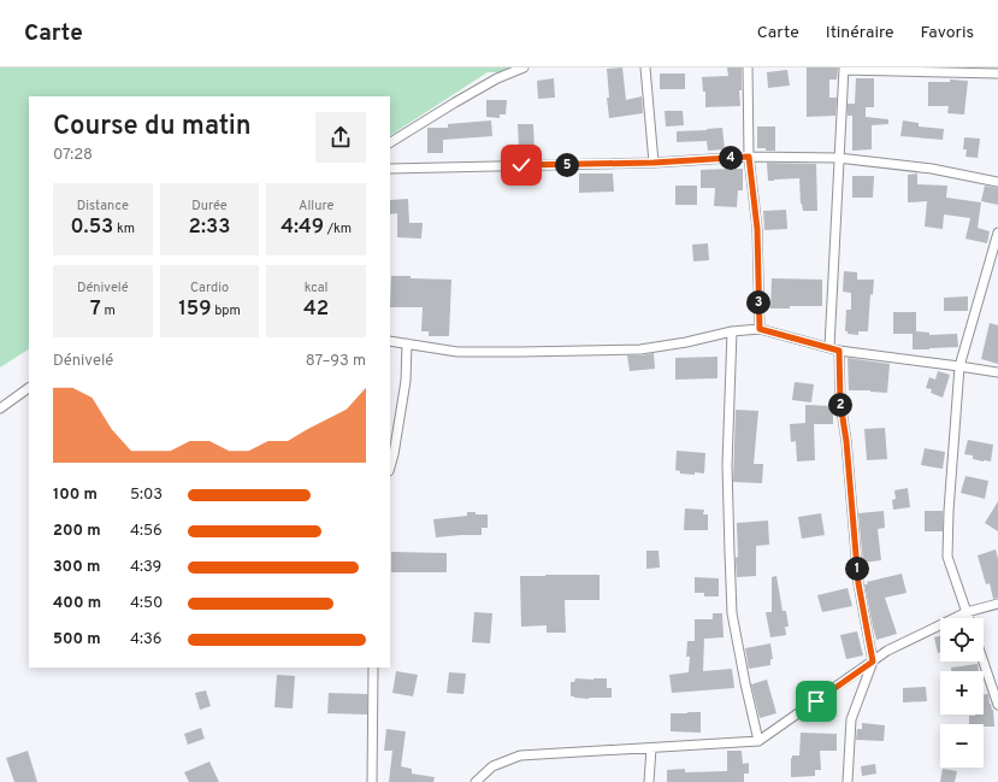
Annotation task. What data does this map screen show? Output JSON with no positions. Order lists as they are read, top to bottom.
{
  "page": {
    "header": "Carte",
    "nav": ["Carte", "Itinéraire", "Favoris"],
    "heading": ["Course du matin", "07:28"],
    "pins": [
      "4",
      "5",
      "3",
      "2",
      "1"
    ],
    "stats": [
      ["Distance", "0.53 km"],
      ["Durée", "2:33"],
      ["Allure", "4:49 /km"],
      ["Dénivelé", "7 m"],
      ["Cardio", "159 bpm"],
      ["kcal", "42"]
    ],
    "chart": ["Dénivelé", "87–93 m"],
    "list": [
      {
        "name": "100 m",
        "note": "5:03"
      },
      {
        "name": "200 m",
        "note": "4:56"
      },
      {
        "name": "300 m",
        "note": "4:39"
      },
      {
        "name": "400 m",
        "note": "4:50"
      },
      {
        "name": "500 m",
        "note": "4:36"
      }
    ],
    "map_buttons": ["+", "−"]
  }
}
